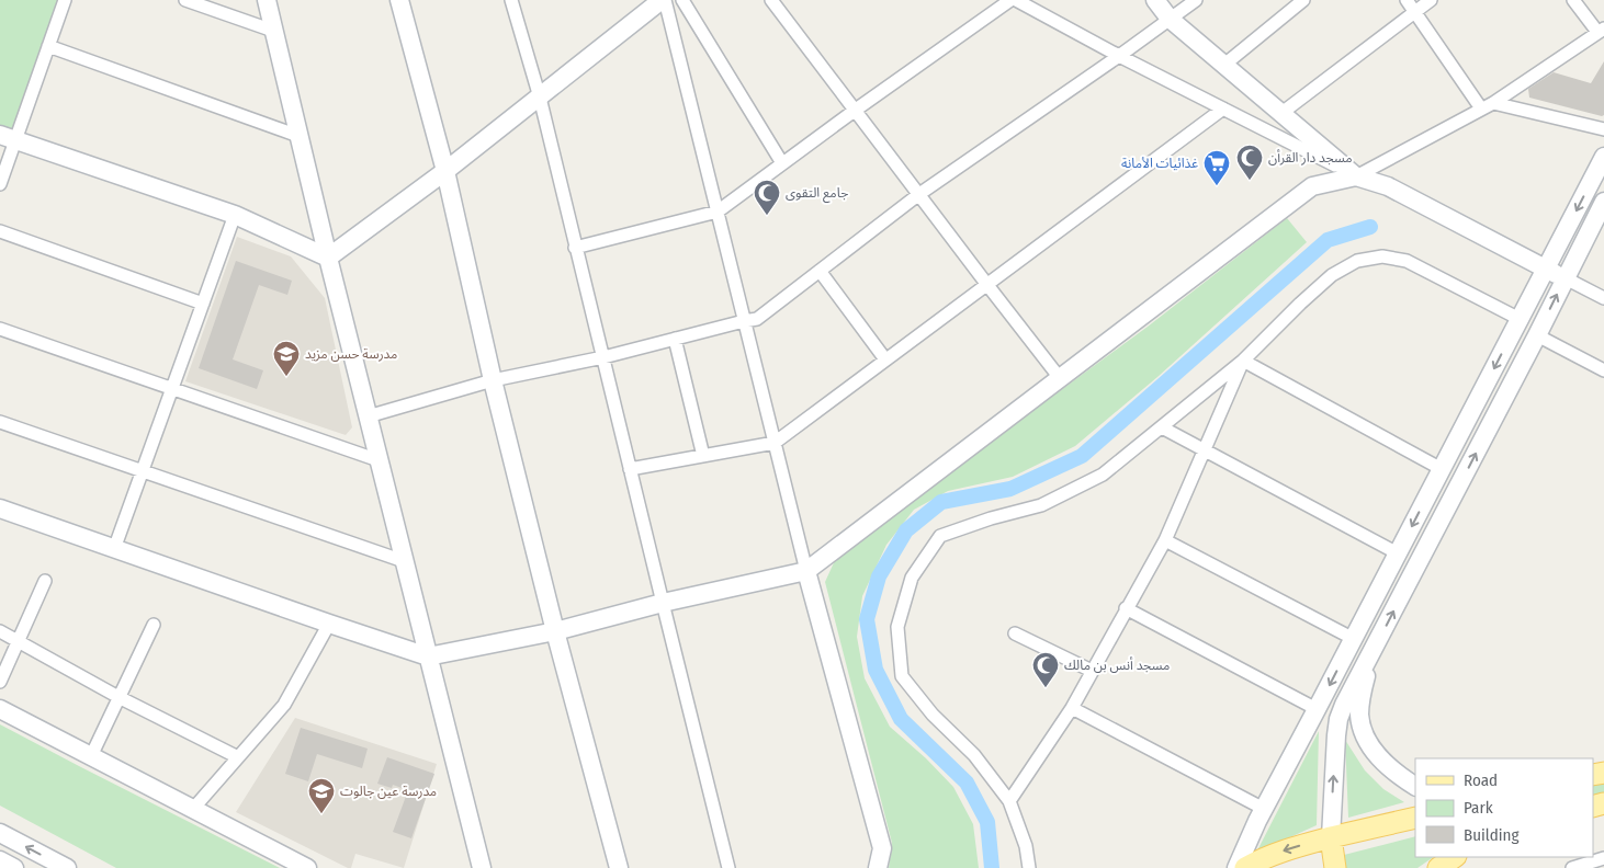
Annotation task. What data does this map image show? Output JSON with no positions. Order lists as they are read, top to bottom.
{
  "places": {
    "mosque": ["مسجد دار القرأن", "جامع التقوى", "مسجد أنس بن مالك"],
    "supermarket": ["غذائيات الأمانة"],
    "school or university": ["مدرسة حسن مزيد", "مدرسة عين جالوت"]
  },
  "legend": ["Road", "Park", "Building"]
}
